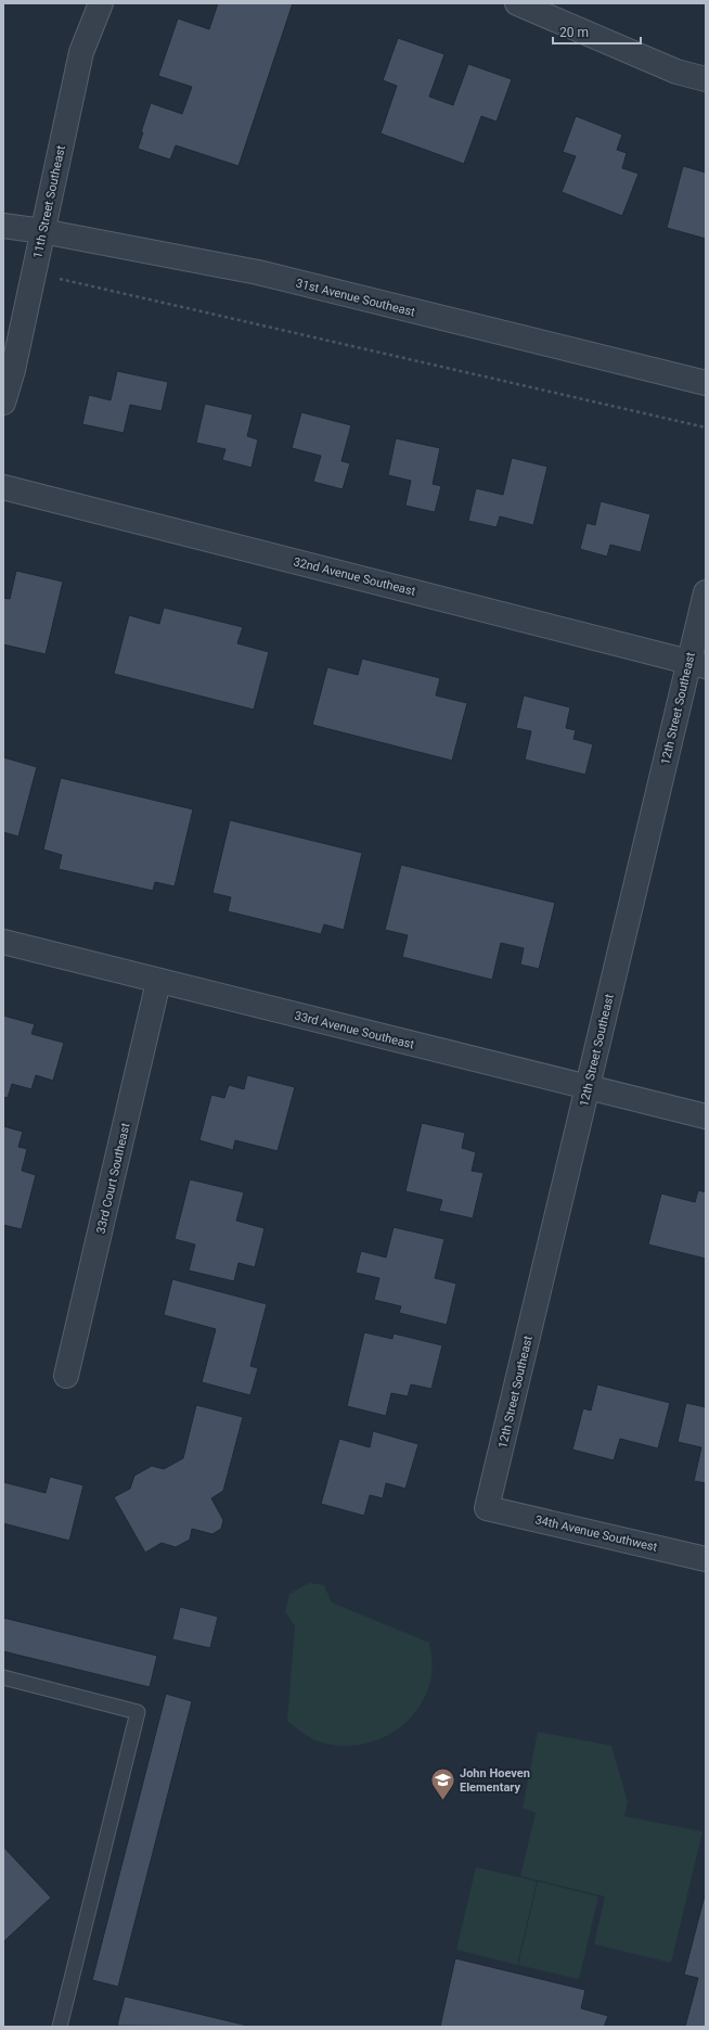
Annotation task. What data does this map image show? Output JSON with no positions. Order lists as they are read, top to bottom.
{
  "streets": {
    "street": [
      "11th Street Southeast",
      "31st Avenue Southeast",
      "32nd Avenue Southeast",
      "12th Street Southeast",
      "33rd Avenue Southeast",
      "33rd Court Southeast",
      "34th Avenue Southwest"
    ]
  },
  "crossings": [
    ["11th Street Southeast", "31st Avenue Southeast"],
    ["32nd Avenue Southeast", "12th Street Southeast"],
    ["12th Street Southeast", "33rd Avenue Southeast"],
    ["12th Street Southeast", "34th Avenue Southwest"],
    ["33rd Avenue Southeast", "33rd Court Southeast"]
  ],
  "places": {
    "school or university": ["John Hoeven Elementary"]
  },
  "scale_bar": "20 m"
}
